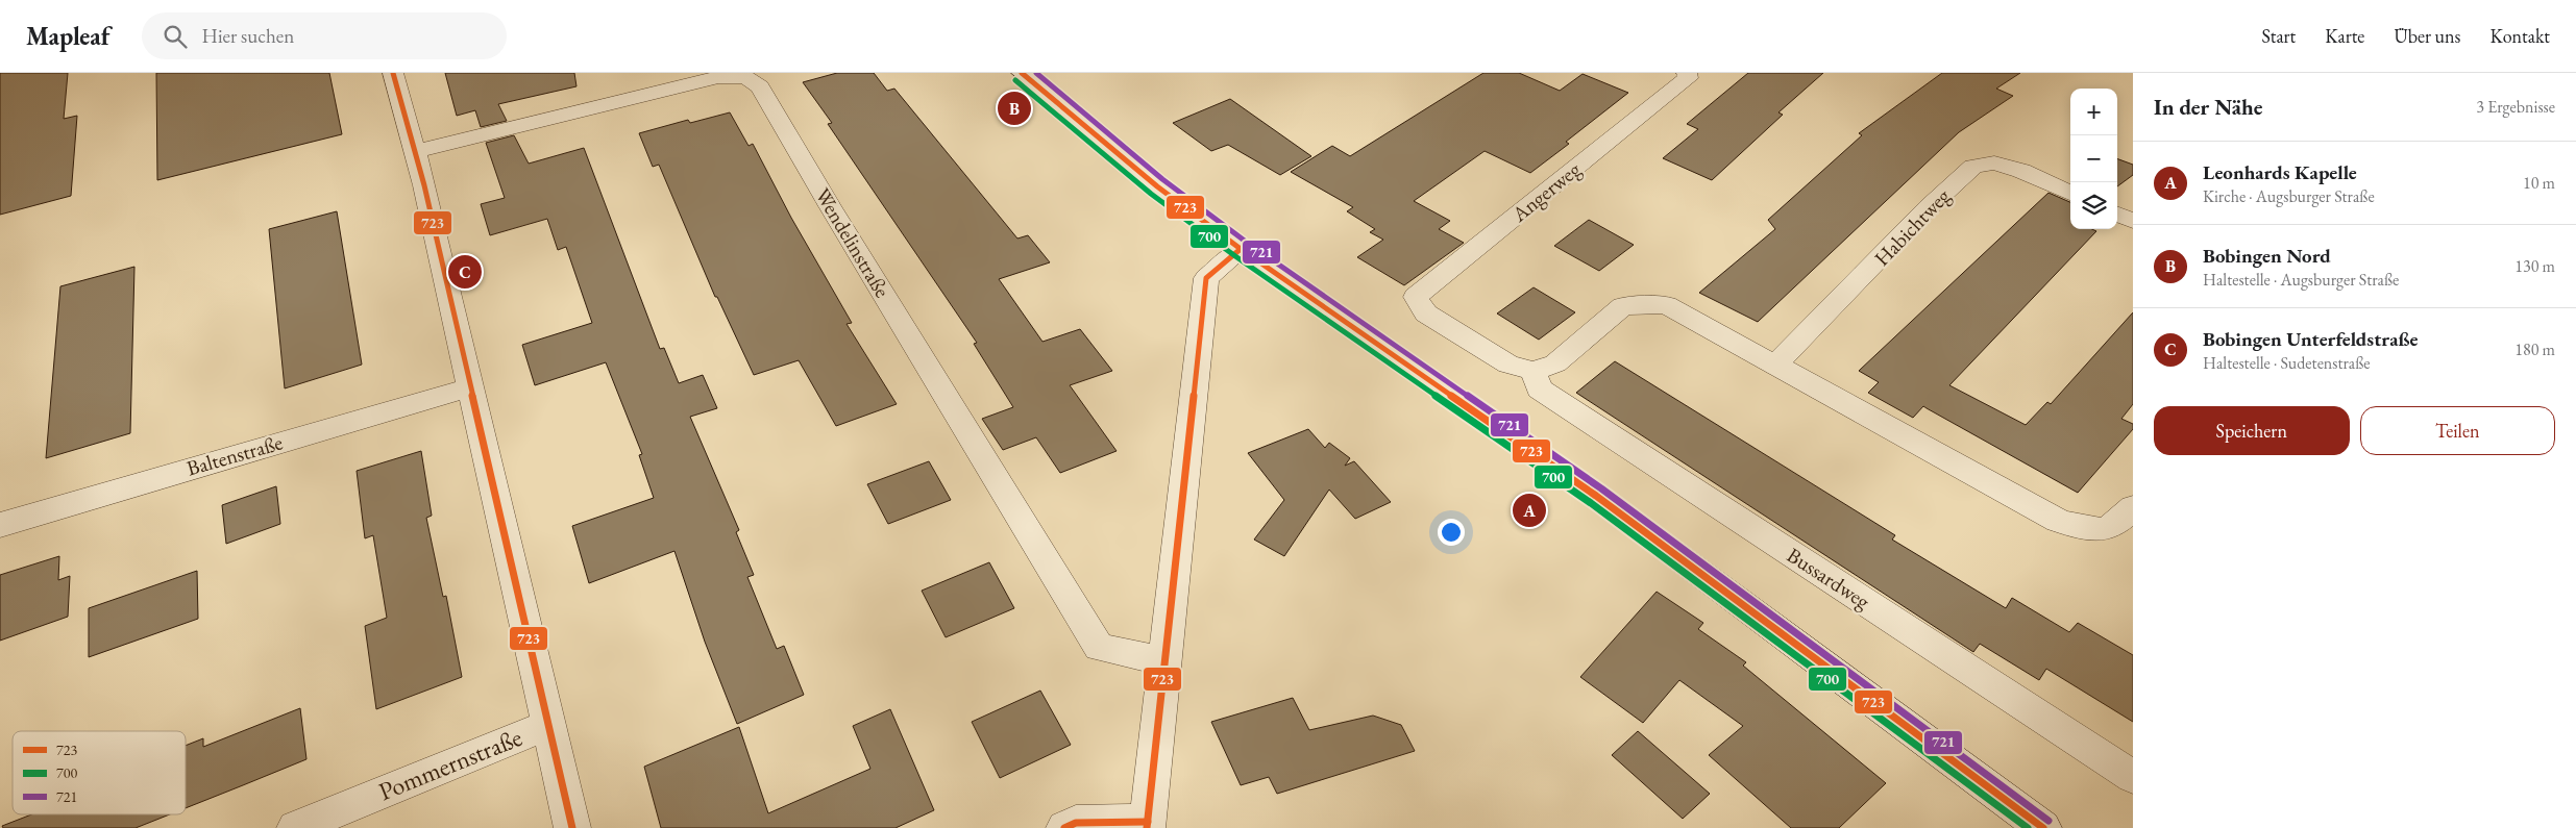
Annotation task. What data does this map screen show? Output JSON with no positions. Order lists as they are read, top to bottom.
{
  "streets": {
    "street": [
      "Angerweg",
      "Habichtweg",
      "Wendelinstraße",
      "Baltenstraße",
      "Bussardweg",
      "Pommernstraße"
    ]
  },
  "crossings": [
    ["Angerweg", "Bussardweg"]
  ],
  "lines": ["transit line 723", "transit line 721", "transit line 700"],
  "legend": ["723", "700", "721"],
  "page": {
    "header": "Mapleaf",
    "search": "Hier suchen",
    "nav": [
      "Start",
      "Karte",
      "Über uns",
      "Kontakt"
    ],
    "heading": ["In der Nähe", "3 Ergebnisse"],
    "map_buttons": ["+", "−"],
    "pins": ["B", "C", "A"],
    "list": [
      {
        "mark": "A",
        "name": "Leonhards Kapelle",
        "note": "Kirche · Augsburger Straße",
        "value": "10 m"
      },
      {
        "mark": "B",
        "name": "Bobingen Nord",
        "note": "Haltestelle · Augsburger Straße",
        "value": "130 m"
      },
      {
        "mark": "C",
        "name": "Bobingen Unterfeldstraße",
        "note": "Haltestelle · Sudetenstraße",
        "value": "180 m"
      }
    ],
    "buttons": ["Speichern", "Teilen"]
  }
}
